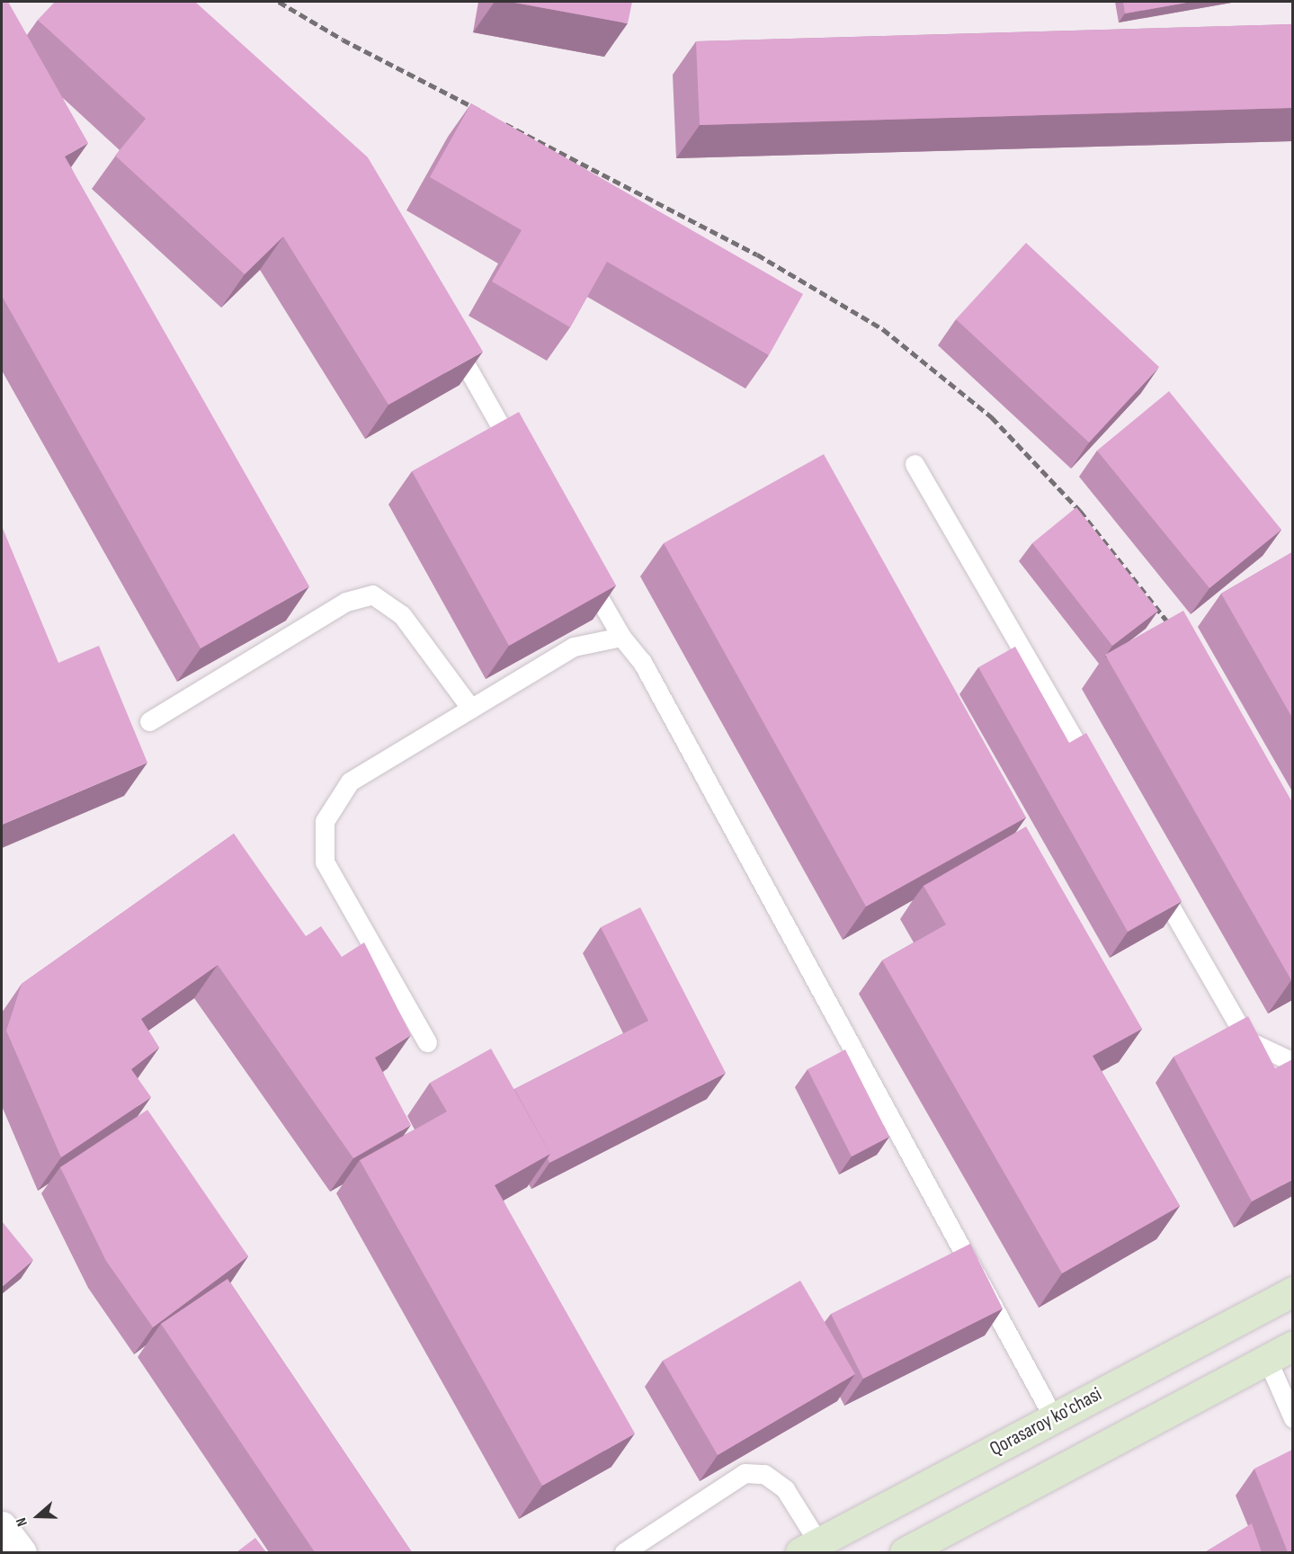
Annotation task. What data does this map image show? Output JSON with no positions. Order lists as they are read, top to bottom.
{
  "streets": {
    "main road": ["Qorasaroy ko'chasi"]
  },
  "north": "left"
}
